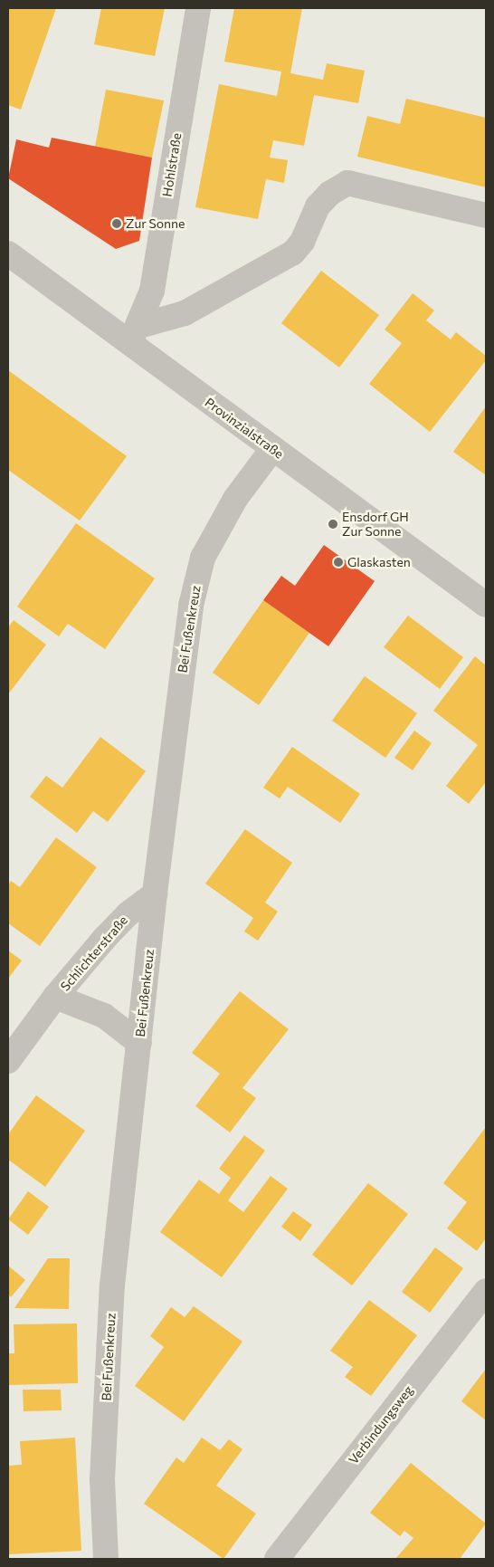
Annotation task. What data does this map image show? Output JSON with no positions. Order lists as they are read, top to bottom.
{
  "streets": {
    "street": [
      "Hohlstraße",
      "Provinzialstraße",
      "Bei Fußenkreuz",
      "Schlichterstraße",
      "Verbindungsweg"
    ]
  },
  "crossings": [
    ["Hohlstraße", "Provinzialstraße"],
    ["Provinzialstraße", "Bei Fußenkreuz"],
    ["Bei Fußenkreuz", "Schlichterstraße"]
  ],
  "places": ["Zur Sonne", "Ensdorf GH Zur Sonne", "Glaskasten"]
}
